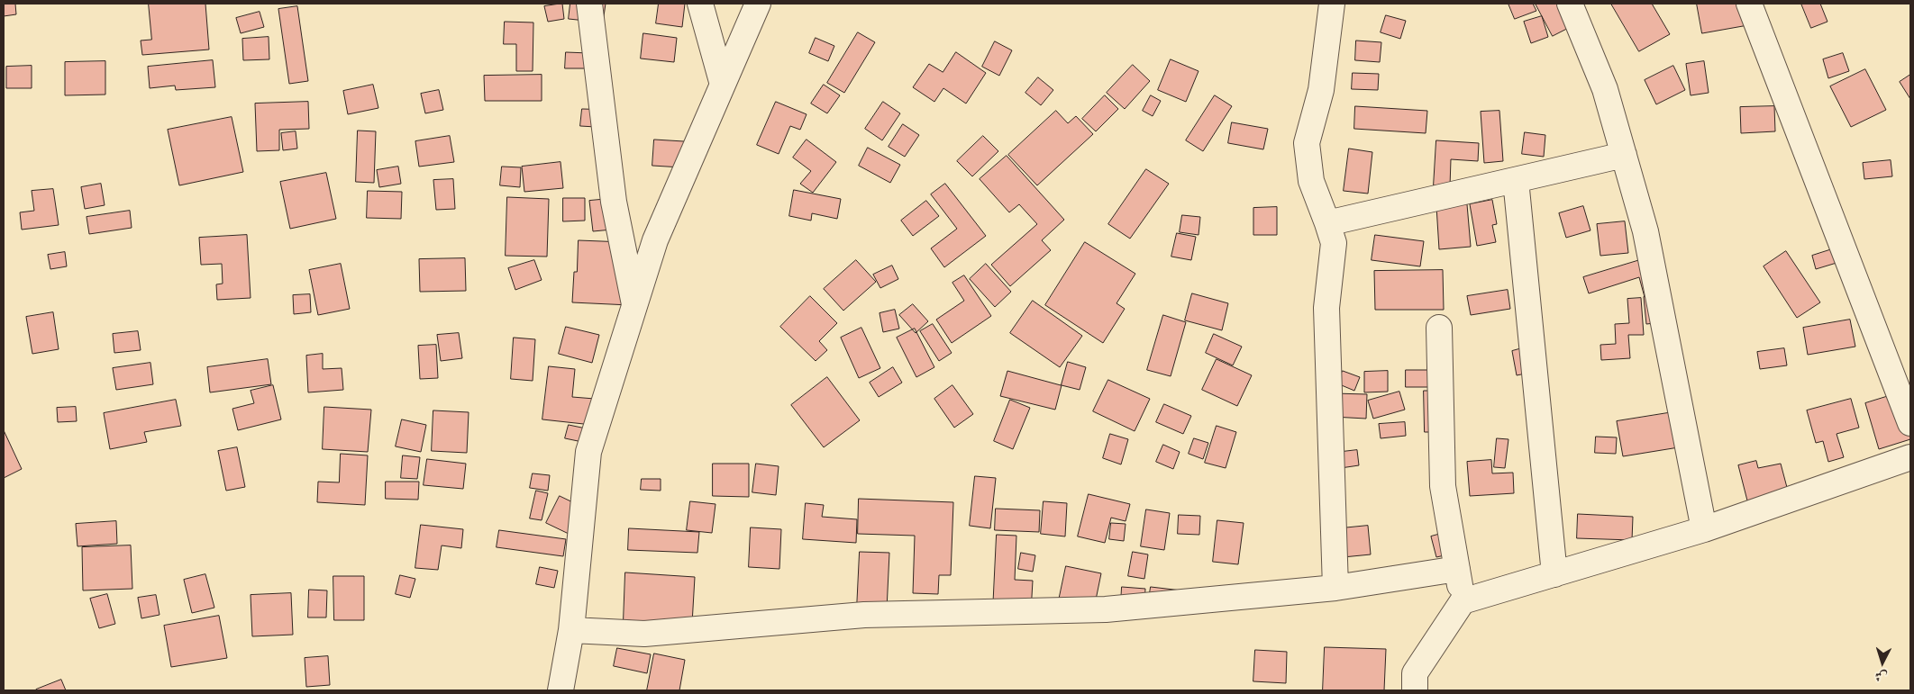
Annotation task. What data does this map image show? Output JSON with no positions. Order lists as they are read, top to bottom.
{
  "north": "bottom"
}
